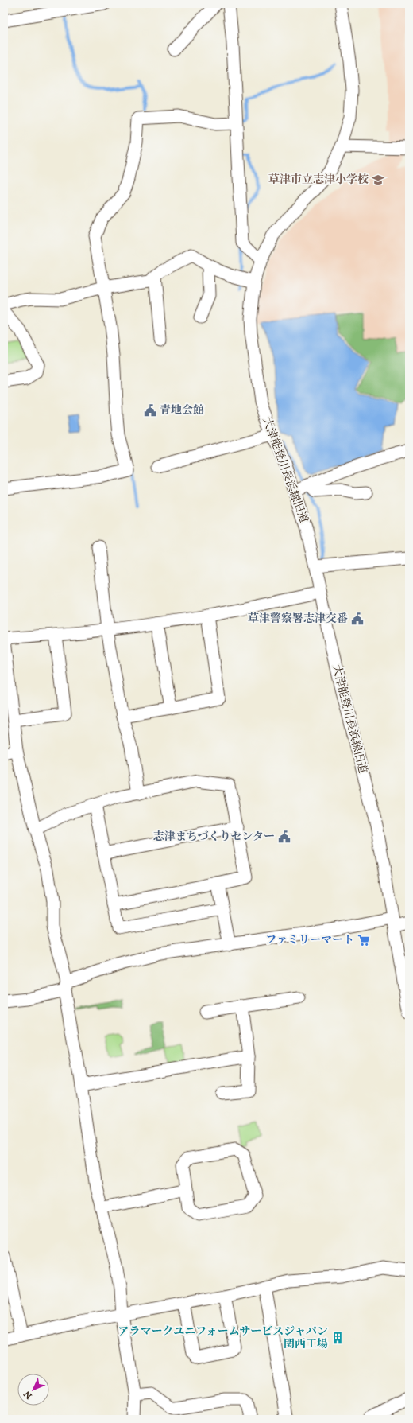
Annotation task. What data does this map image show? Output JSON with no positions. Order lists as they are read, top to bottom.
{
  "streets": {
    "street": ["大津能登川長浜線旧道"]
  },
  "places": {
    "school or university": ["草津市立志津小学校"],
    "public building": ["青地会館", "草津警察署志津交番", "志津まちづくりセンター"],
    "supermarket": ["ファミリーマート"],
    "building": ["アラマークユニフォームサービスジャパン 関西工場"]
  },
  "north": "bottom left"
}
